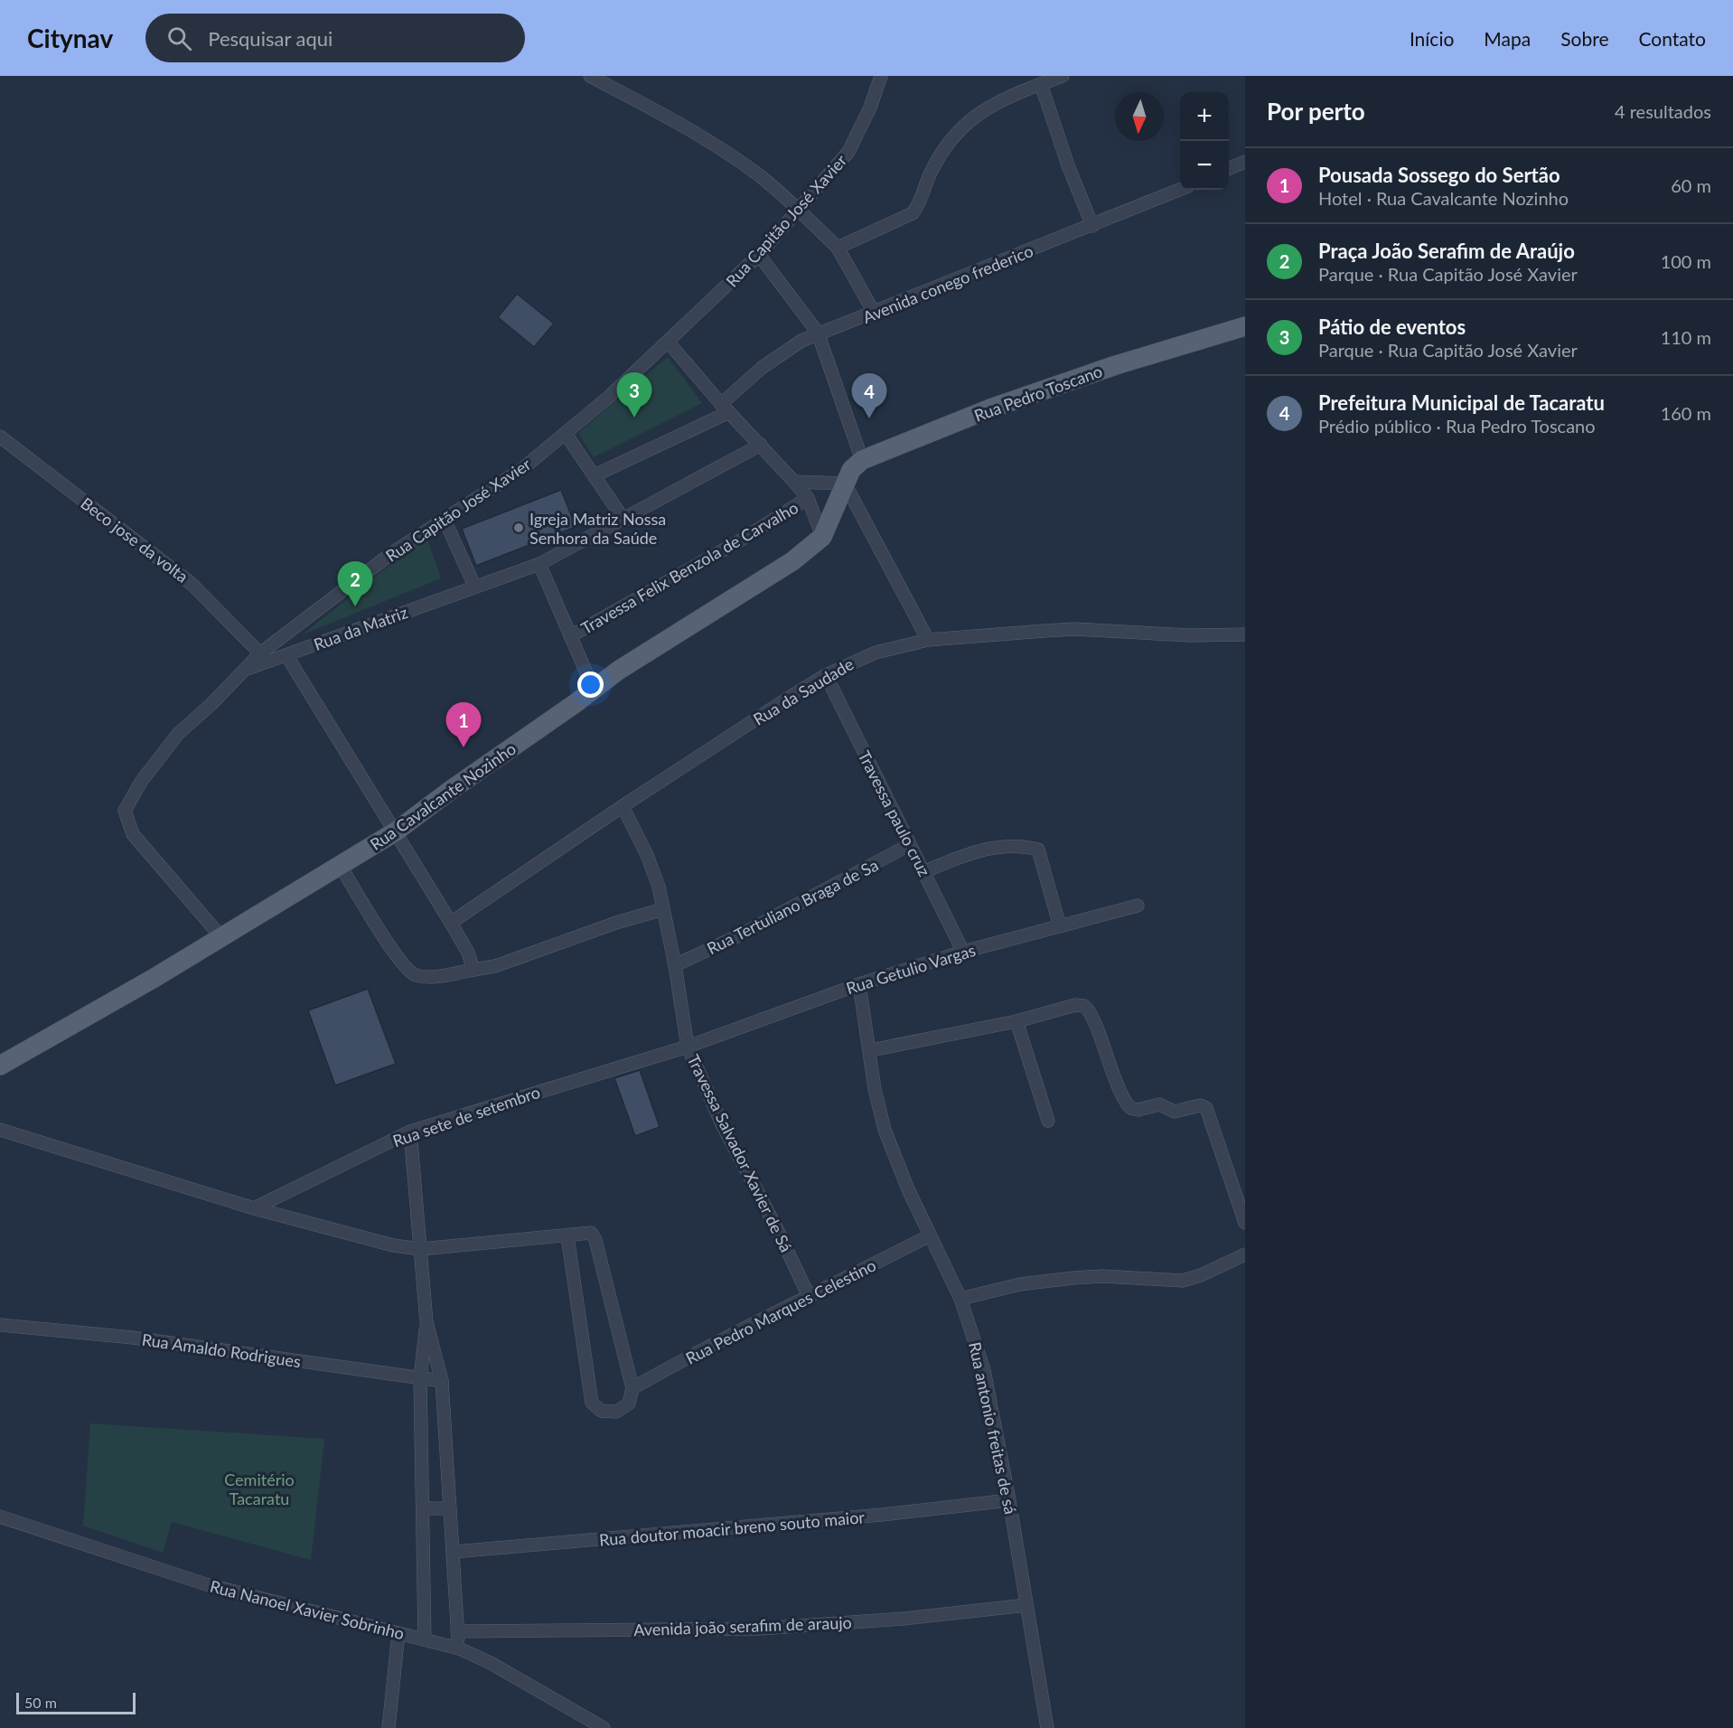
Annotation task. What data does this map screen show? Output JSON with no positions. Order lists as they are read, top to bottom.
{
  "streets": {
    "main road": ["Rua Pedro Toscano", "Rua Cavalcante Nozinho"],
    "street": [
      "Rua Capitão José Xavier",
      "Avenida conego frederico",
      "Beco jose da volta",
      "Travessa Felix Benzola de Carvalho",
      "Rua da Matriz",
      "Rua da Saudade",
      "Travessa paulo cruz",
      "Rua Tertuliano Braga de Sa",
      "Rua Getulio Vargas",
      "Rua sete de setembro",
      "Travessa Salvador Xavier de Sá",
      "Rua Pedro Marques Celestino",
      "Rua Amaldo Rodrigues",
      "Rua antonio freitas de sá",
      "Rua doutor moacir breno souto maior",
      "Rua Nanoel Xavier Sobrinho",
      "Avenida joão serafim de araujo"
    ]
  },
  "crossings": [
    ["Rua Capitão José Xavier", "Beco jose da volta"],
    ["Rua Capitão José Xavier", "Rua da Matriz"],
    ["Rua Capitão José Xavier", "Rua Cavalcante Nozinho"],
    ["Rua da Saudade", "Travessa paulo cruz"],
    ["Rua da Saudade", "Travessa Salvador Xavier de Sá"],
    ["Travessa paulo cruz", "Rua Tertuliano Braga de Sa"],
    ["Travessa paulo cruz", "Rua Getulio Vargas"],
    ["Rua Tertuliano Braga de Sa", "Travessa Salvador Xavier de Sá"],
    ["Rua Getulio Vargas", "Rua sete de setembro"],
    ["Rua Getulio Vargas", "Travessa Salvador Xavier de Sá"],
    ["Rua Getulio Vargas", "Rua antonio freitas de sá"],
    ["Rua sete de setembro", "Travessa Salvador Xavier de Sá"],
    ["Travessa Salvador Xavier de Sá", "Rua Pedro Marques Celestino"],
    ["Rua Pedro Marques Celestino", "Rua antonio freitas de sá"],
    ["Rua antonio freitas de sá", "Rua doutor moacir breno souto maior"],
    ["Rua antonio freitas de sá", "Avenida joão serafim de araujo"]
  ],
  "parks": ["Cemitério Tacaratu"],
  "places": ["Igreja Matriz Nossa Senhora da Saúde"],
  "scale_bar": "50 m",
  "north": "bottom",
  "page": {
    "header": "Citynav",
    "search": "Pesquisar aqui",
    "nav": [
      "Início",
      "Mapa",
      "Sobre",
      "Contato"
    ],
    "heading": ["Por perto", "4 resultados"],
    "map_buttons": ["+", "−"],
    "list": [
      {
        "mark": "1",
        "name": "Pousada Sossego do Sertão",
        "note": "Hotel · Rua Cavalcante Nozinho",
        "value": "60 m"
      },
      {
        "mark": "2",
        "name": "Praça João Serafim de Araújo",
        "note": "Parque · Rua Capitão José Xavier",
        "value": "100 m"
      },
      {
        "mark": "3",
        "name": "Pátio de eventos",
        "note": "Parque · Rua Capitão José Xavier",
        "value": "110 m"
      },
      {
        "mark": "4",
        "name": "Prefeitura Municipal de Tacaratu",
        "note": "Prédio público · Rua Pedro Toscano",
        "value": "160 m"
      }
    ],
    "pins": [
      "3",
      "4",
      "2",
      "1"
    ],
    "scale": "50 m"
  }
}
